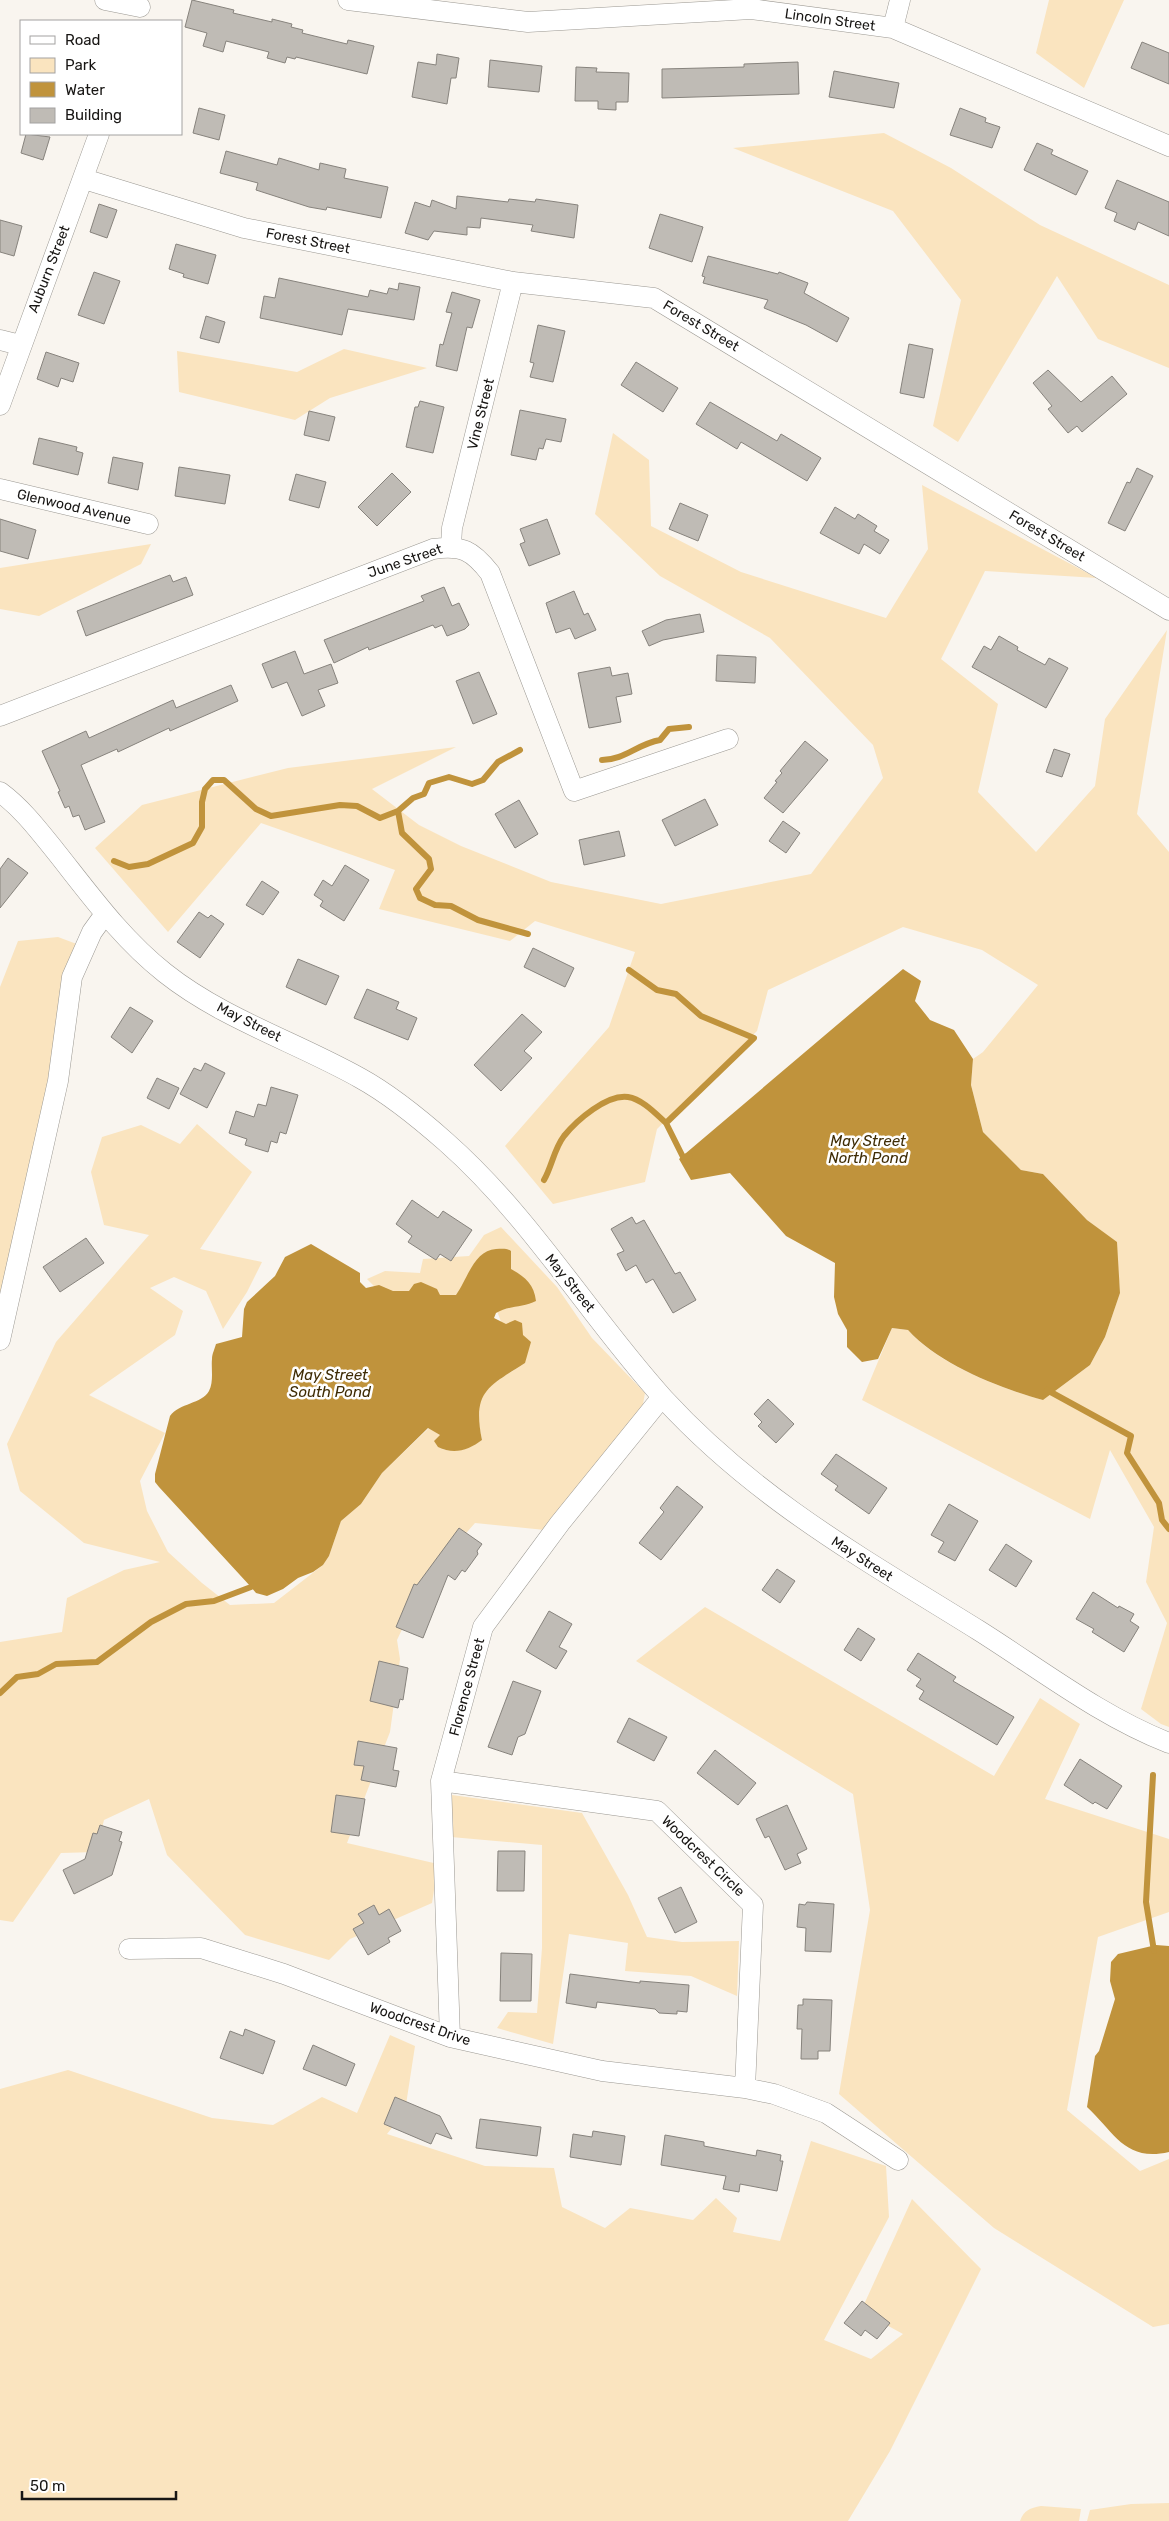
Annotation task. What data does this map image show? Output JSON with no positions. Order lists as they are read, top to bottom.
{
  "streets": {
    "street": [
      "Lincoln Street",
      "Forest Street",
      "Auburn Street",
      "Vine Street",
      "Glenwood Avenue",
      "June Street",
      "May Street",
      "Florence Street",
      "Woodcrest Circle",
      "Woodcrest Drive"
    ]
  },
  "crossings": [
    ["Forest Street", "Auburn Street"],
    ["Forest Street", "Vine Street"],
    ["Vine Street", "June Street"],
    ["May Street", "Florence Street"],
    ["Florence Street", "Woodcrest Circle"],
    ["Florence Street", "Woodcrest Drive"],
    ["Woodcrest Circle", "Woodcrest Drive"]
  ],
  "water": ["May Street North Pond", "May Street South Pond"],
  "legend": [
    "Road",
    "Park",
    "Water",
    "Building"
  ],
  "scale_bar": "50 m"
}
